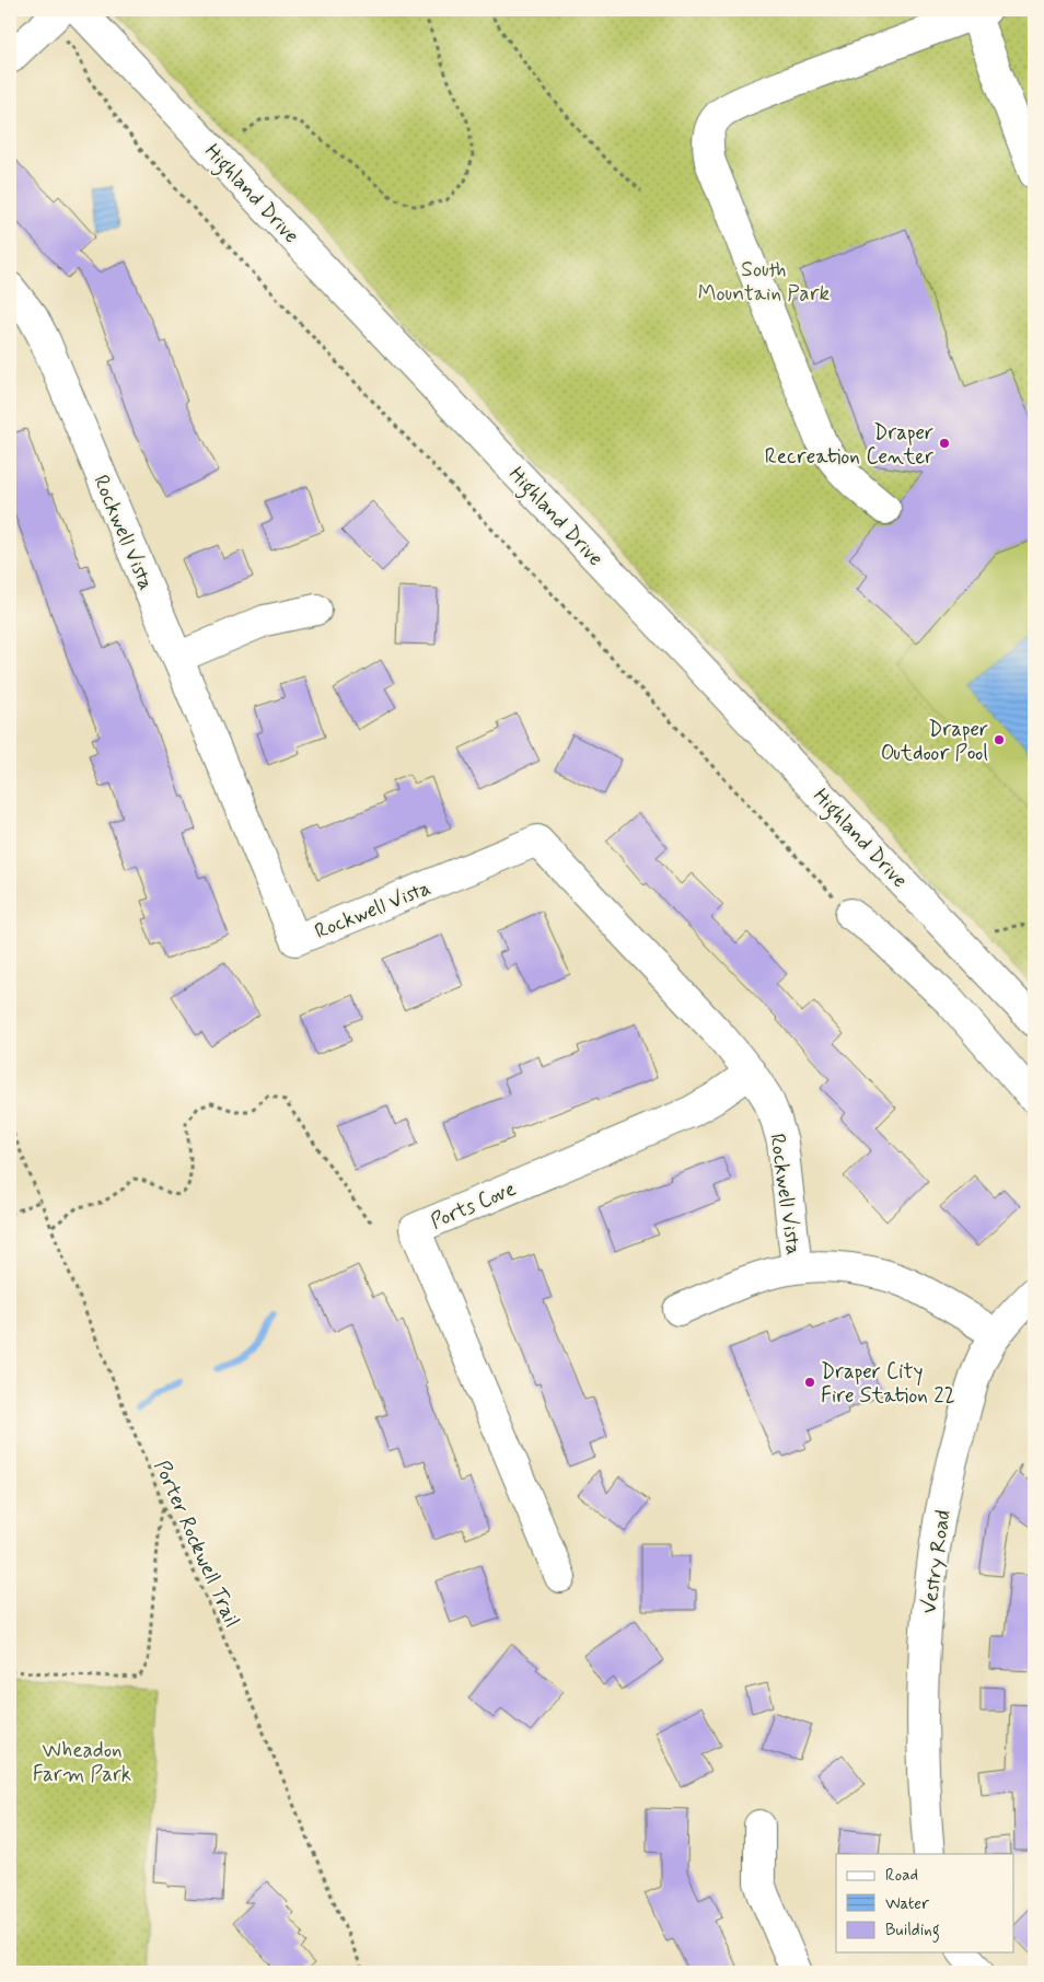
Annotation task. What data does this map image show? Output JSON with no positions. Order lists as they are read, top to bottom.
{
  "streets": {
    "street": [
      "Highland Drive",
      "Rockwell Vista",
      "Ports Cove",
      "Vestry Road"
    ],
    "path": ["Porter Rockwell Trail"]
  },
  "crossings": [
    ["Rockwell Vista", "Ports Cove"]
  ],
  "parks": ["South Mountain Park", "Wheadon Farm Park"],
  "places": ["Draper Recreation Center", "Draper Outdoor Pool", "Draper City Fire Station 22"],
  "legend": ["Road", "Water", "Building"]
}
